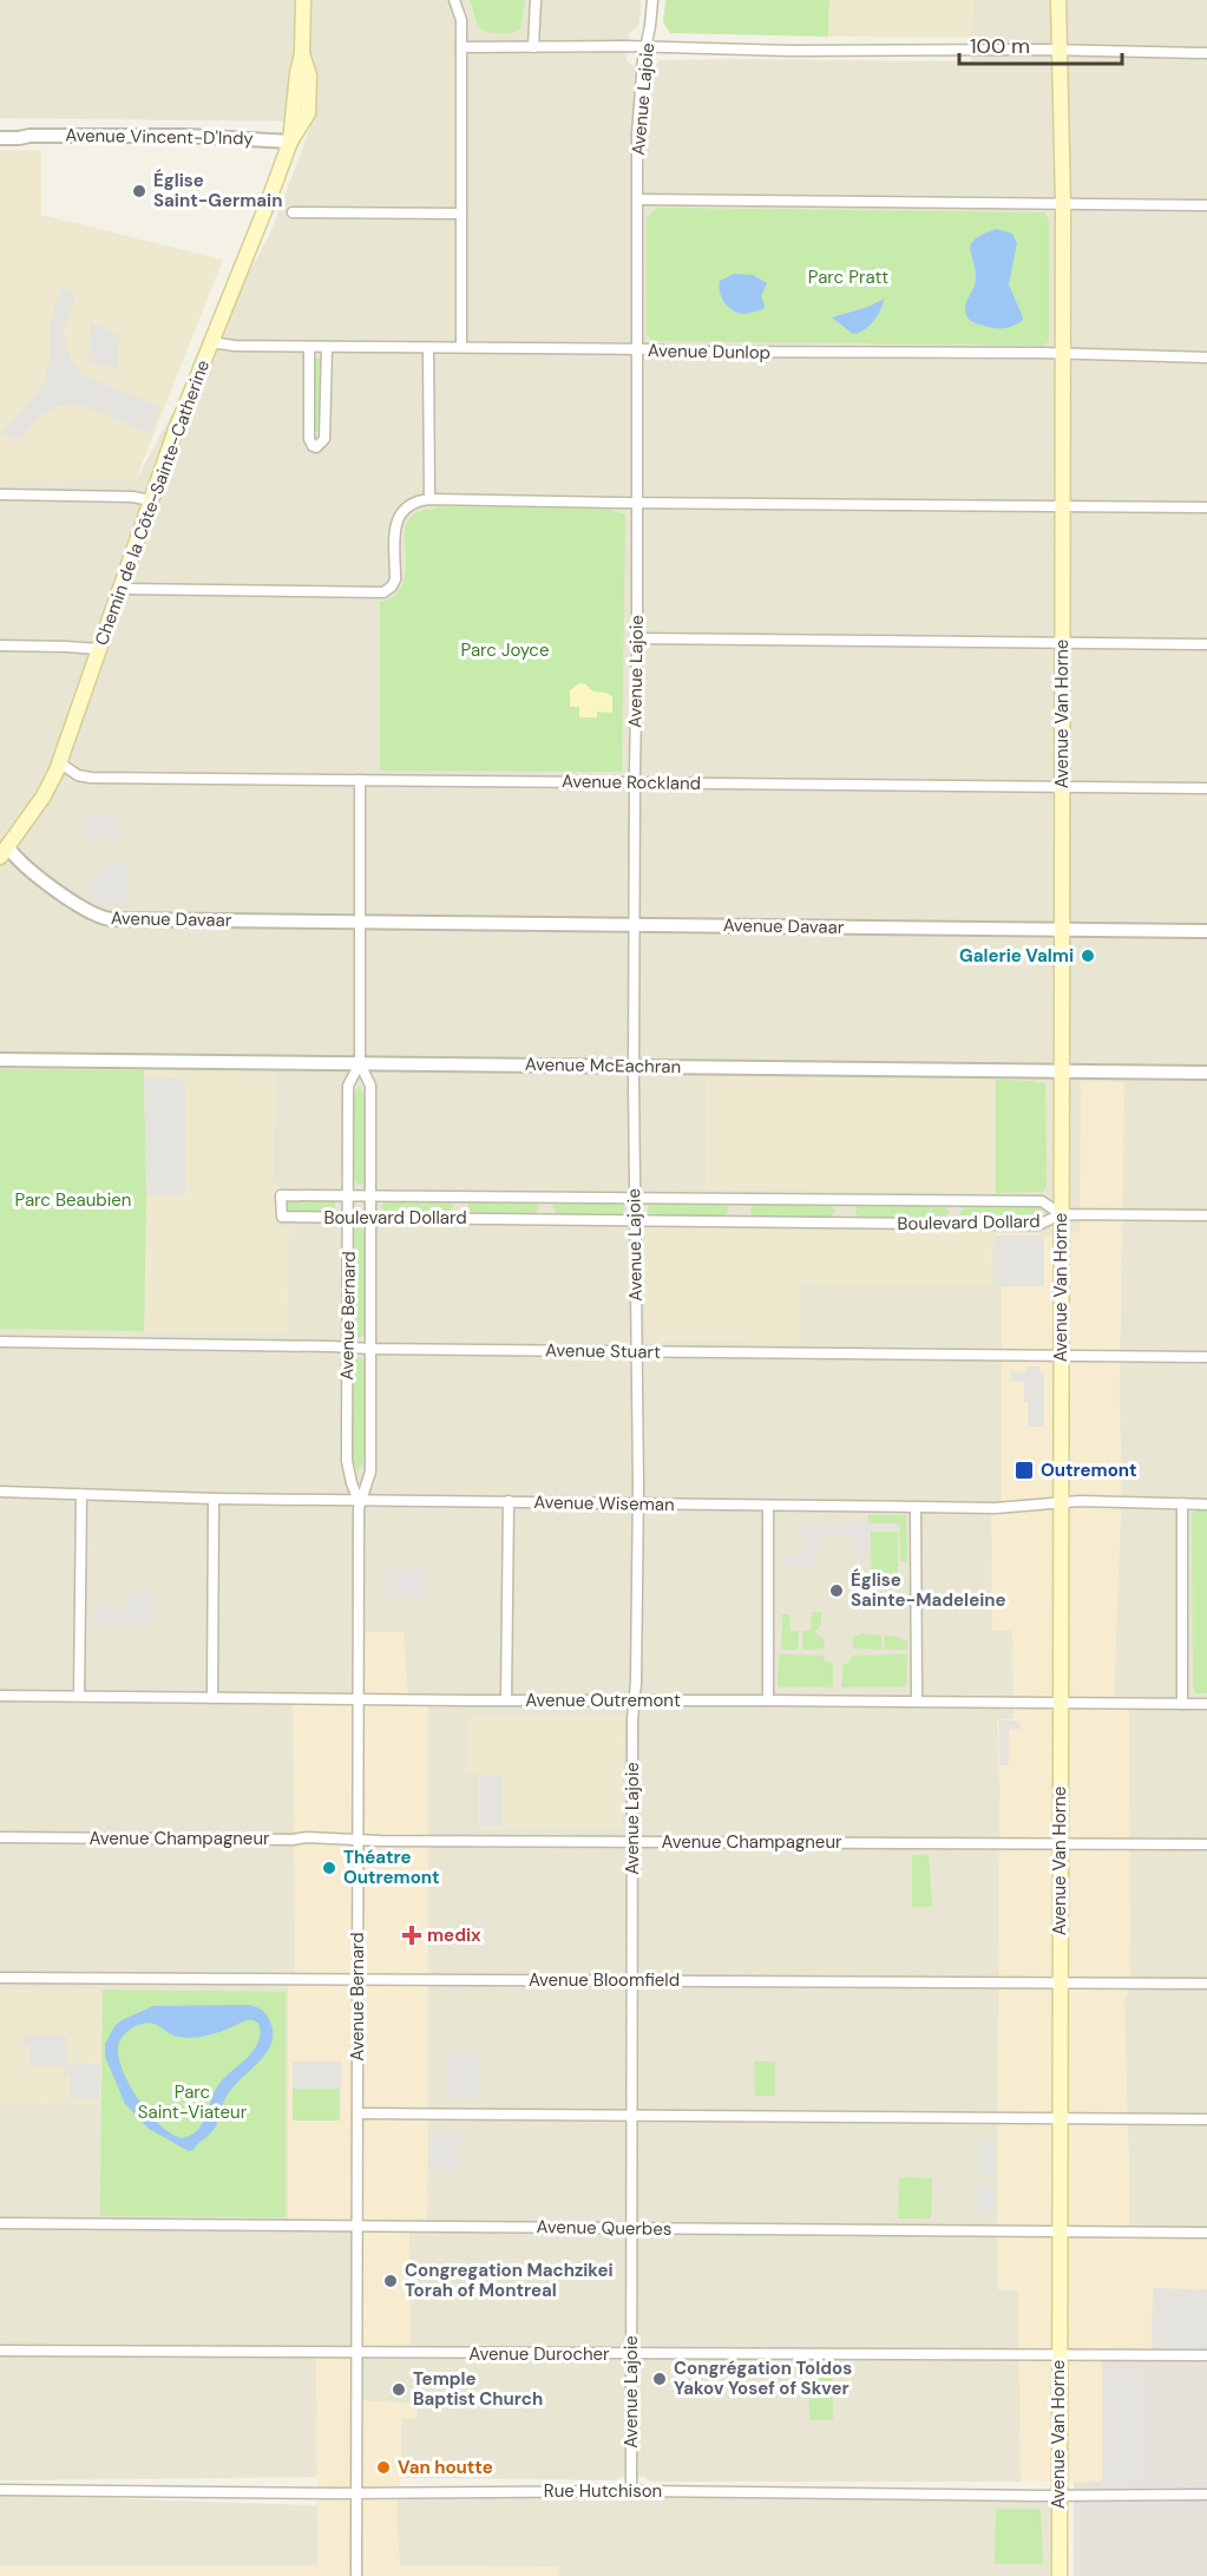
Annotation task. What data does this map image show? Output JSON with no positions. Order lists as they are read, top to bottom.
{
  "streets": {
    "main road": ["Chemin de la Côte-Sainte-Catherine", "Avenue Van Horne"],
    "street": [
      "Avenue Lajoie",
      "Avenue Vincent-D'Indy",
      "Avenue Dunlop",
      "Avenue Rockland",
      "Avenue Davaar",
      "Avenue McEachran",
      "Boulevard Dollard",
      "Avenue Bernard",
      "Avenue Stuart",
      "Avenue Wiseman",
      "Avenue Outremont",
      "Avenue Champagneur",
      "Avenue Bloomfield",
      "Avenue Querbes",
      "Avenue Durocher",
      "Rue Hutchison"
    ]
  },
  "crossings": [
    ["Avenue Lajoie", "Avenue Dunlop"],
    ["Avenue Lajoie", "Avenue Rockland"],
    ["Avenue Lajoie", "Avenue Davaar"],
    ["Avenue Lajoie", "Avenue McEachran"],
    ["Avenue Lajoie", "Boulevard Dollard"],
    ["Avenue Lajoie", "Avenue Stuart"],
    ["Avenue Lajoie", "Avenue Wiseman"],
    ["Avenue Lajoie", "Avenue Outremont"],
    ["Avenue Lajoie", "Avenue Champagneur"],
    ["Avenue Lajoie", "Avenue Bloomfield"],
    ["Avenue Lajoie", "Avenue Querbes"],
    ["Avenue Lajoie", "Avenue Durocher"],
    ["Avenue Lajoie", "Rue Hutchison"],
    ["Avenue Vincent-D'Indy", "Chemin de la Côte-Sainte-Catherine"],
    ["Avenue Dunlop", "Chemin de la Côte-Sainte-Catherine"],
    ["Avenue Dunlop", "Avenue Van Horne"],
    ["Chemin de la Côte-Sainte-Catherine", "Avenue Rockland"],
    ["Chemin de la Côte-Sainte-Catherine", "Avenue Davaar"],
    ["Avenue Van Horne", "Avenue Rockland"],
    ["Avenue Van Horne", "Avenue Davaar"],
    ["Avenue Van Horne", "Avenue McEachran"],
    ["Avenue Van Horne", "Boulevard Dollard"],
    ["Avenue Van Horne", "Avenue Stuart"],
    ["Avenue Van Horne", "Avenue Wiseman"],
    ["Avenue Van Horne", "Avenue Outremont"],
    ["Avenue Van Horne", "Avenue Champagneur"],
    ["Avenue Van Horne", "Avenue Bloomfield"],
    ["Avenue Van Horne", "Avenue Querbes"],
    ["Avenue Van Horne", "Avenue Durocher"],
    ["Avenue Van Horne", "Rue Hutchison"],
    ["Avenue McEachran", "Avenue Bernard"],
    ["Boulevard Dollard", "Avenue Bernard"],
    ["Avenue Bernard", "Avenue Stuart"],
    ["Avenue Bernard", "Avenue Wiseman"],
    ["Avenue Bernard", "Avenue Outremont"],
    ["Avenue Bernard", "Avenue Champagneur"],
    ["Avenue Bernard", "Avenue Bloomfield"],
    ["Avenue Bernard", "Avenue Querbes"],
    ["Avenue Bernard", "Avenue Durocher"],
    ["Avenue Bernard", "Rue Hutchison"]
  ],
  "parks": [
    "Parc Pratt",
    "Parc Joyce",
    "Parc Beaubien",
    "Parc Saint-Viateur"
  ],
  "places": {
    "other": [
      "Église Saint-Germain",
      "Galerie Valmi",
      "Église Sainte-Madeleine",
      "Théatre Outremont",
      "Congregation Machzikei Torah of Montreal",
      "Congrégation Toldos Yakov Yosef of Skver",
      "Temple Baptist Church",
      "Van houtte"
    ],
    "transit": ["Outremont"],
    "health": ["medix"]
  },
  "scale_bar": "100 m"
}
